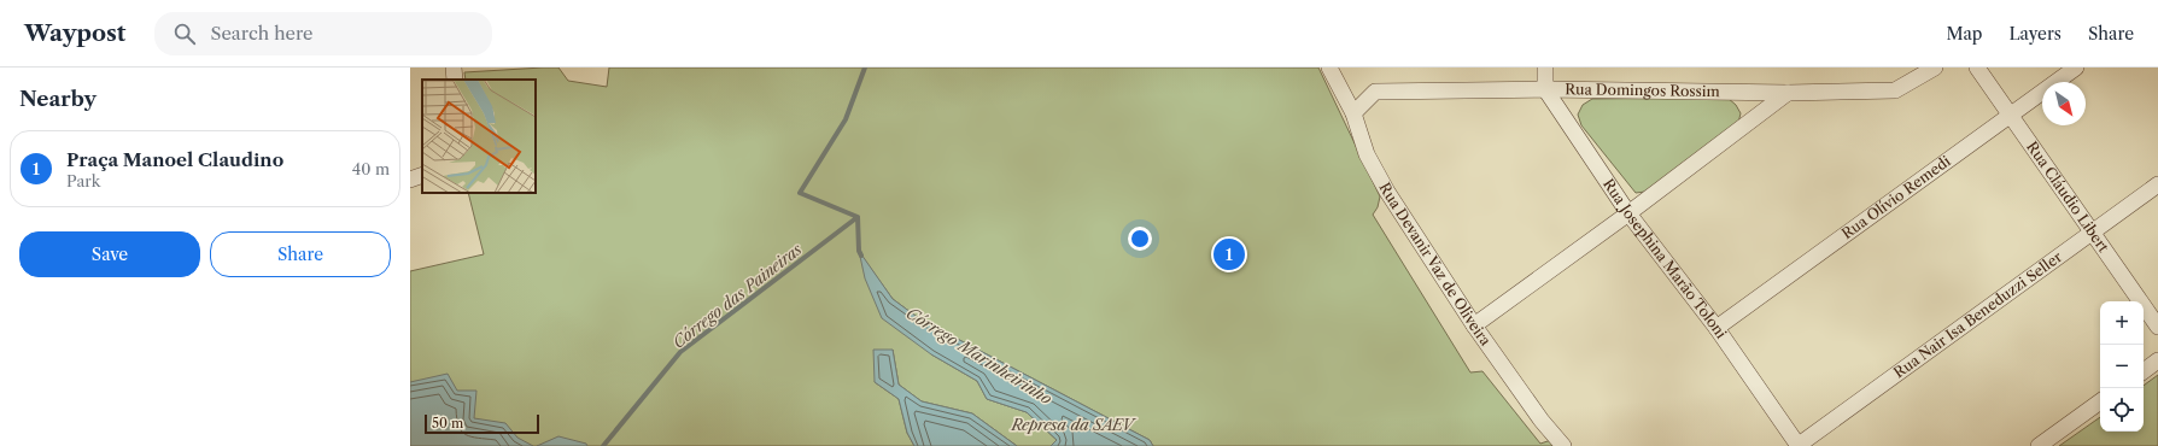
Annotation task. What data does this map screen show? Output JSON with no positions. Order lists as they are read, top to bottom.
{
  "streets": {
    "street": [
      "Rua Domingos Rossim",
      "Rua Cláudio Libert",
      "Rua Olívio Remedi",
      "Rua Josephina Marão Toloni",
      "Rua Devanir Vaz de Oliveira",
      "Rua Nair Isa Beneduzzi Seller"
    ]
  },
  "crossings": [
    ["Rua Domingos Rossim", "Rua Josephina Marão Toloni"],
    ["Rua Domingos Rossim", "Rua Devanir Vaz de Oliveira"],
    ["Rua Cláudio Libert", "Rua Olívio Remedi"],
    ["Rua Cláudio Libert", "Rua Nair Isa Beneduzzi Seller"],
    ["Rua Olívio Remedi", "Rua Josephina Marão Toloni"],
    ["Rua Josephina Marão Toloni", "Rua Nair Isa Beneduzzi Seller"]
  ],
  "water": ["Córrego das Paineiras", "Córrego Marinheirinho", "Represa da SAEV"],
  "scale_bar": "50 m",
  "north": "bottom right",
  "page": {
    "header": "Waypost",
    "search": "Search here",
    "nav": ["Map", "Layers", "Share"],
    "heading": "Nearby",
    "list": [
      {
        "mark": "1",
        "name": "Praça Manoel Claudino",
        "note": "Park",
        "value": "40 m"
      }
    ],
    "buttons": ["Save", "Share"],
    "pins": "1",
    "map_buttons": ["+", "−"],
    "scale": "50 m"
  }
}
